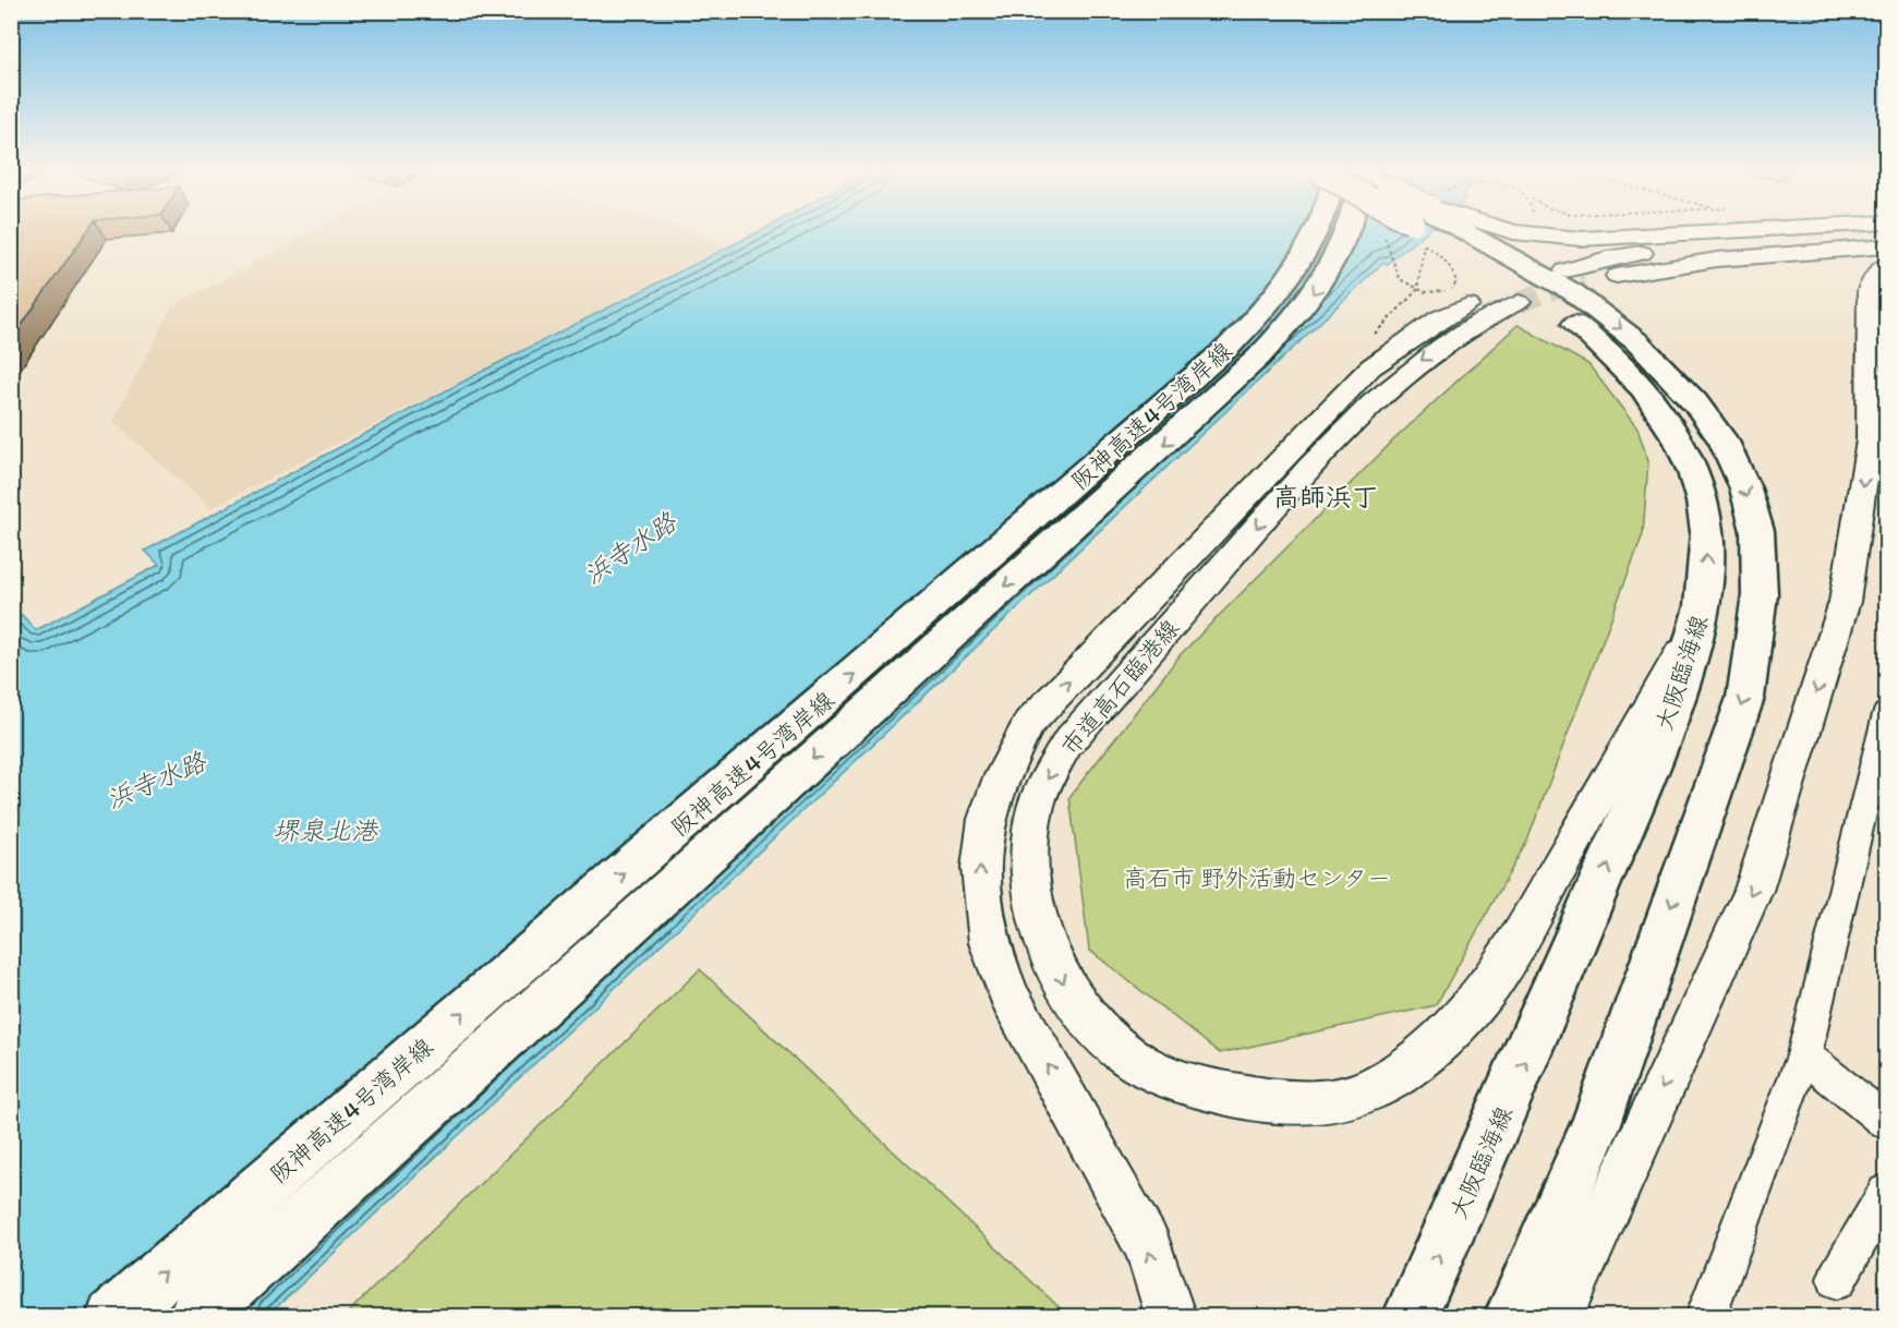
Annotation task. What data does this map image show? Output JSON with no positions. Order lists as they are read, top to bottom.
{
  "streets": {
    "main road": ["阪神高速4号湾岸線", "大阪臨海線"],
    "street": ["市道高石臨港線"]
  },
  "crossings": [
    ["大阪臨海線", "市道高石臨港線"]
  ],
  "districts": ["高師浜丁"],
  "water": ["浜寺水路", "堺泉北港"],
  "parks": ["高石市 野外活動センター"]
}
